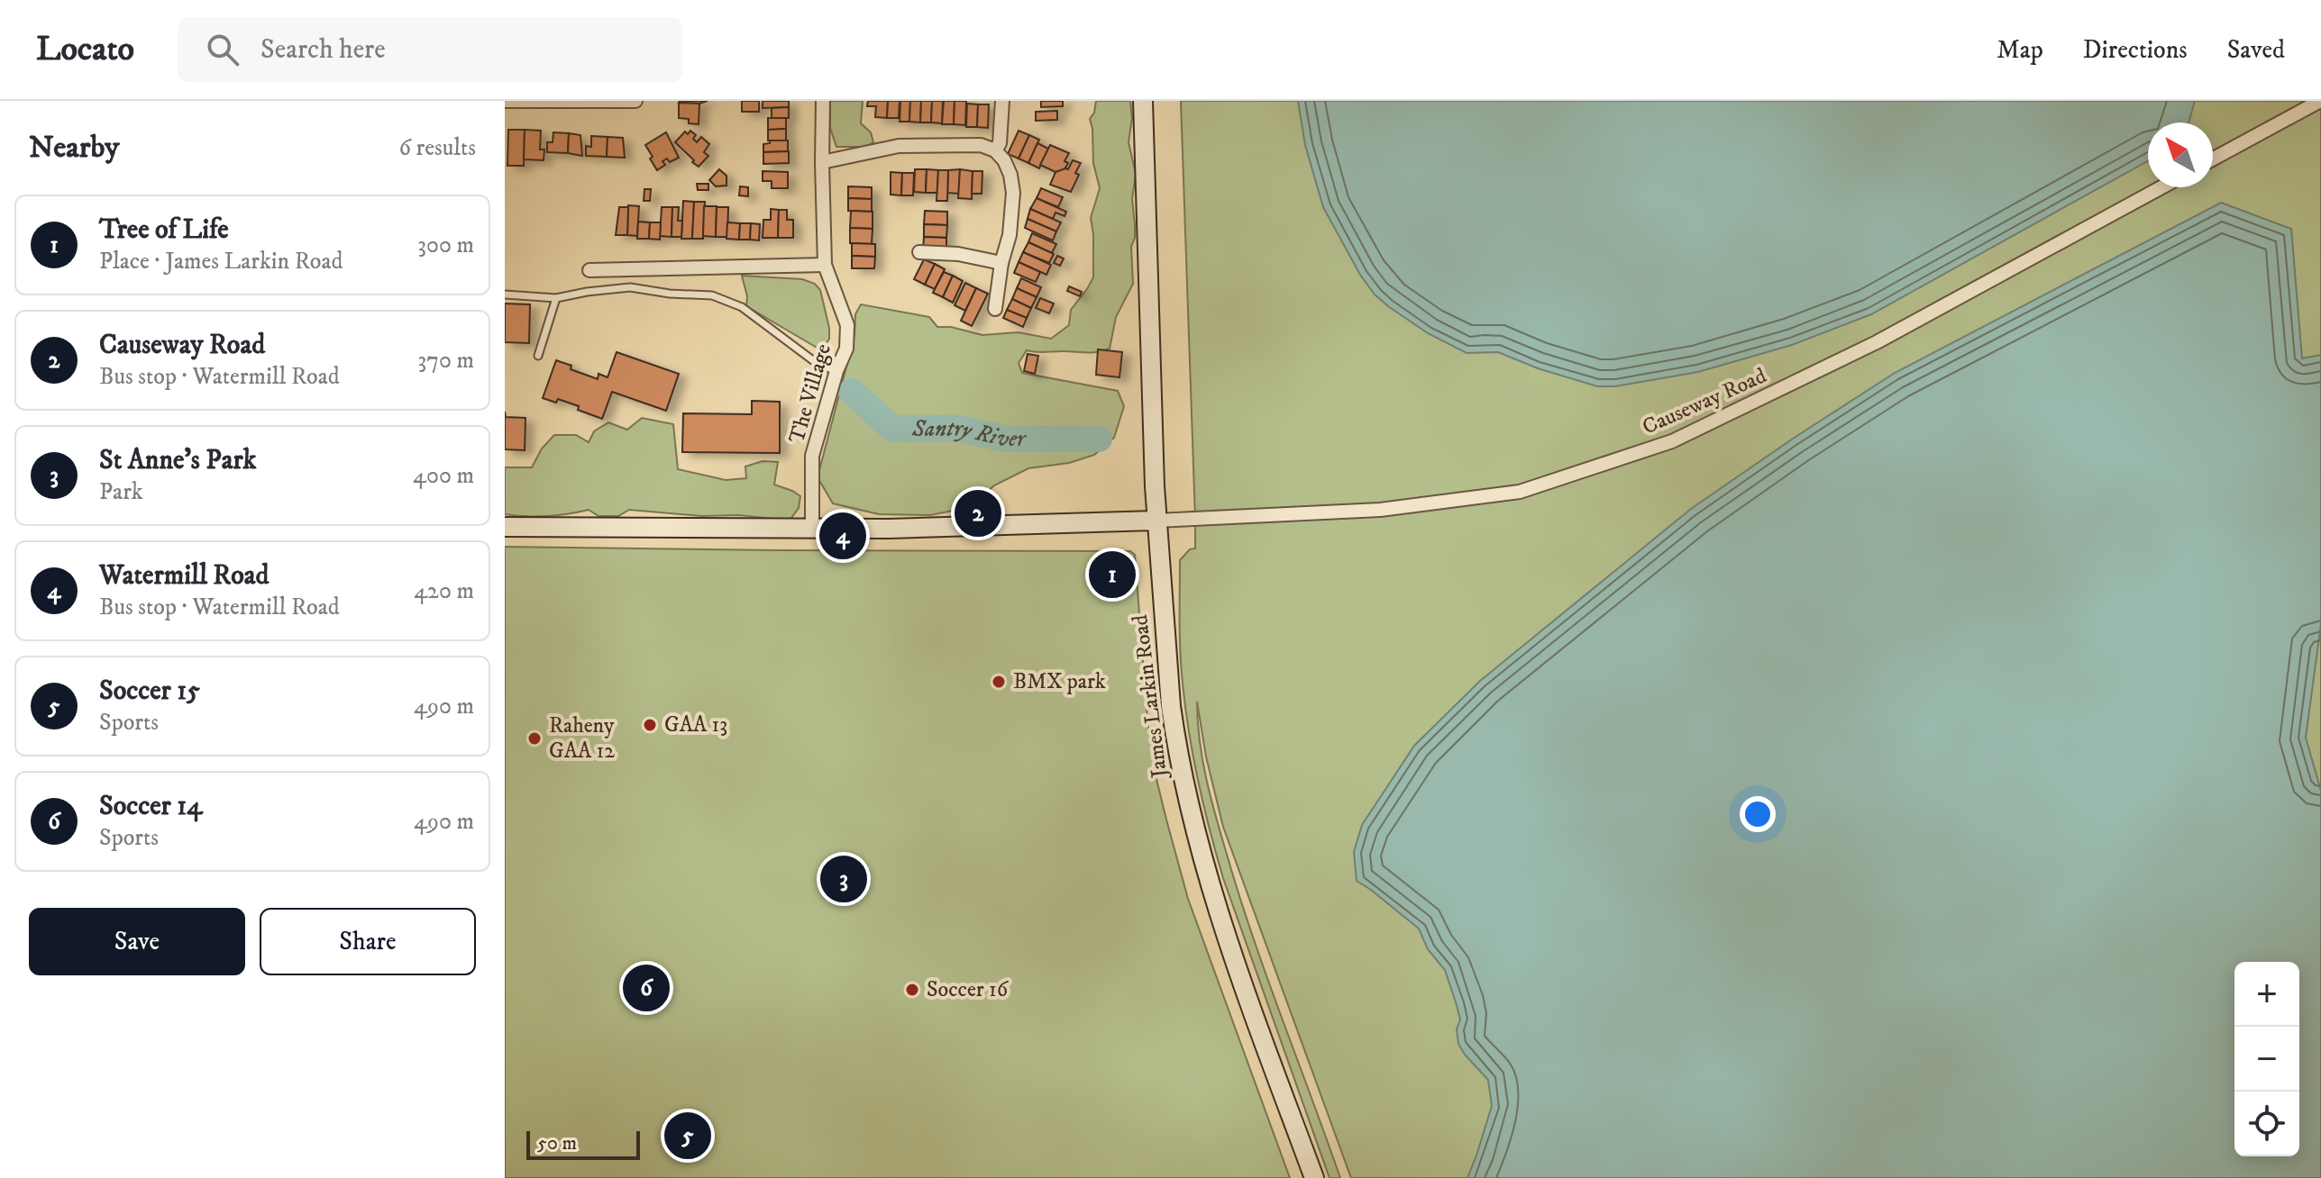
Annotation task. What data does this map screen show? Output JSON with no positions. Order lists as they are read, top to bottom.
{
  "streets": {
    "main road": ["James Larkin Road"],
    "street": ["The Village", "Causeway Road"]
  },
  "crossings": [
    ["Causeway Road", "James Larkin Road"]
  ],
  "water": ["Santry River"],
  "places": [
    "BMX park",
    "GAA 13",
    "Raheny GAA 12",
    "Soccer 16"
  ],
  "scale_bar": "50 m",
  "north": "top left",
  "page": {
    "header": "Locato",
    "search": "Search here",
    "nav": ["Map", "Directions", "Saved"],
    "heading": ["Nearby", "6 results"],
    "list": [
      {
        "mark": "1",
        "name": "Tree of Life",
        "note": "Place · James Larkin Road",
        "value": "300 m"
      },
      {
        "mark": "2",
        "name": "Causeway Road",
        "note": "Bus stop · Watermill Road",
        "value": "370 m"
      },
      {
        "mark": "3",
        "name": "St Anne's Park",
        "note": "Park",
        "value": "400 m"
      },
      {
        "mark": "4",
        "name": "Watermill Road",
        "note": "Bus stop · Watermill Road",
        "value": "420 m"
      },
      {
        "mark": "5",
        "name": "Soccer 15",
        "note": "Sports",
        "value": "490 m"
      },
      {
        "mark": "6",
        "name": "Soccer 14",
        "note": "Sports",
        "value": "490 m"
      }
    ],
    "pins": [
      "2",
      "4",
      "1",
      "3",
      "6",
      "5"
    ],
    "buttons": ["Save", "Share"],
    "map_buttons": ["+", "−"],
    "scale": "50 m"
  }
}
